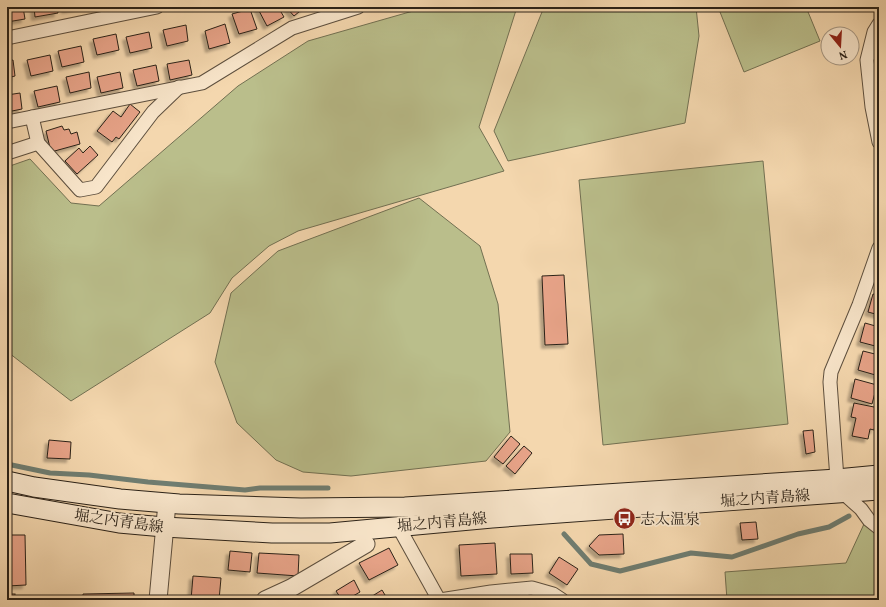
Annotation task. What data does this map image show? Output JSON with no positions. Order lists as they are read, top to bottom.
{
  "streets": {
    "main road": ["堀之内青島線"]
  },
  "places": {
    "bus stop": ["志太温泉"]
  },
  "north": "bottom"
}
